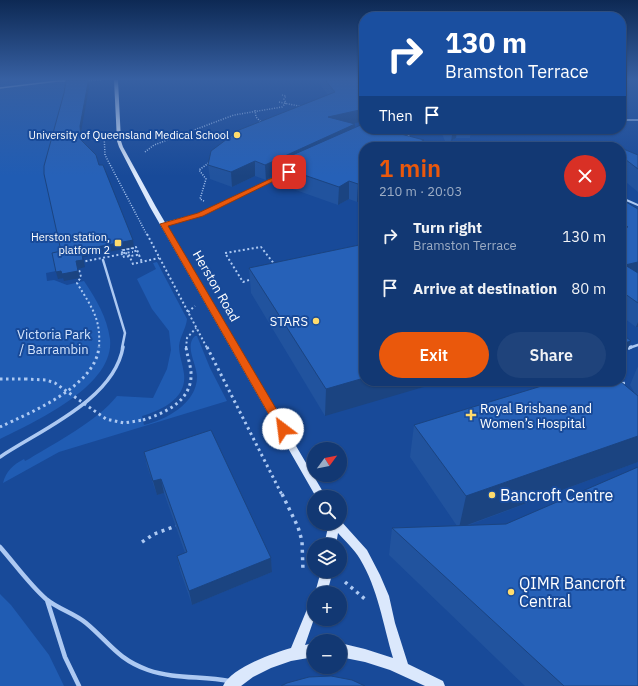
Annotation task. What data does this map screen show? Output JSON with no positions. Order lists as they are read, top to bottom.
{
  "streets": {
    "main road": ["Herston Road"]
  },
  "parks": ["Victoria Park / Barrambin"],
  "places": {
    "other": [
      "University of Queensland Medical School",
      "STARS",
      "Bancroft Centre",
      "QIMR Bancroft Central"
    ],
    "transit": ["Herston station, platform 2"],
    "health": ["Royal Brisbane and Women’s Hospital"]
  },
  "north": "top right",
  "page": {
    "turn": ["130 m", "Bramston Terrace"],
    "then": "Then",
    "heading": ["1 min", "210 m · 20:03"],
    "list": [
      {
        "name": "Turn right",
        "note": "Bramston Terrace",
        "value": "130 m"
      },
      {
        "name": "Arrive at destination",
        "value": "80 m"
      }
    ],
    "buttons": ["Exit", "Share"],
    "map_buttons": ["+", "−"]
  }
}
